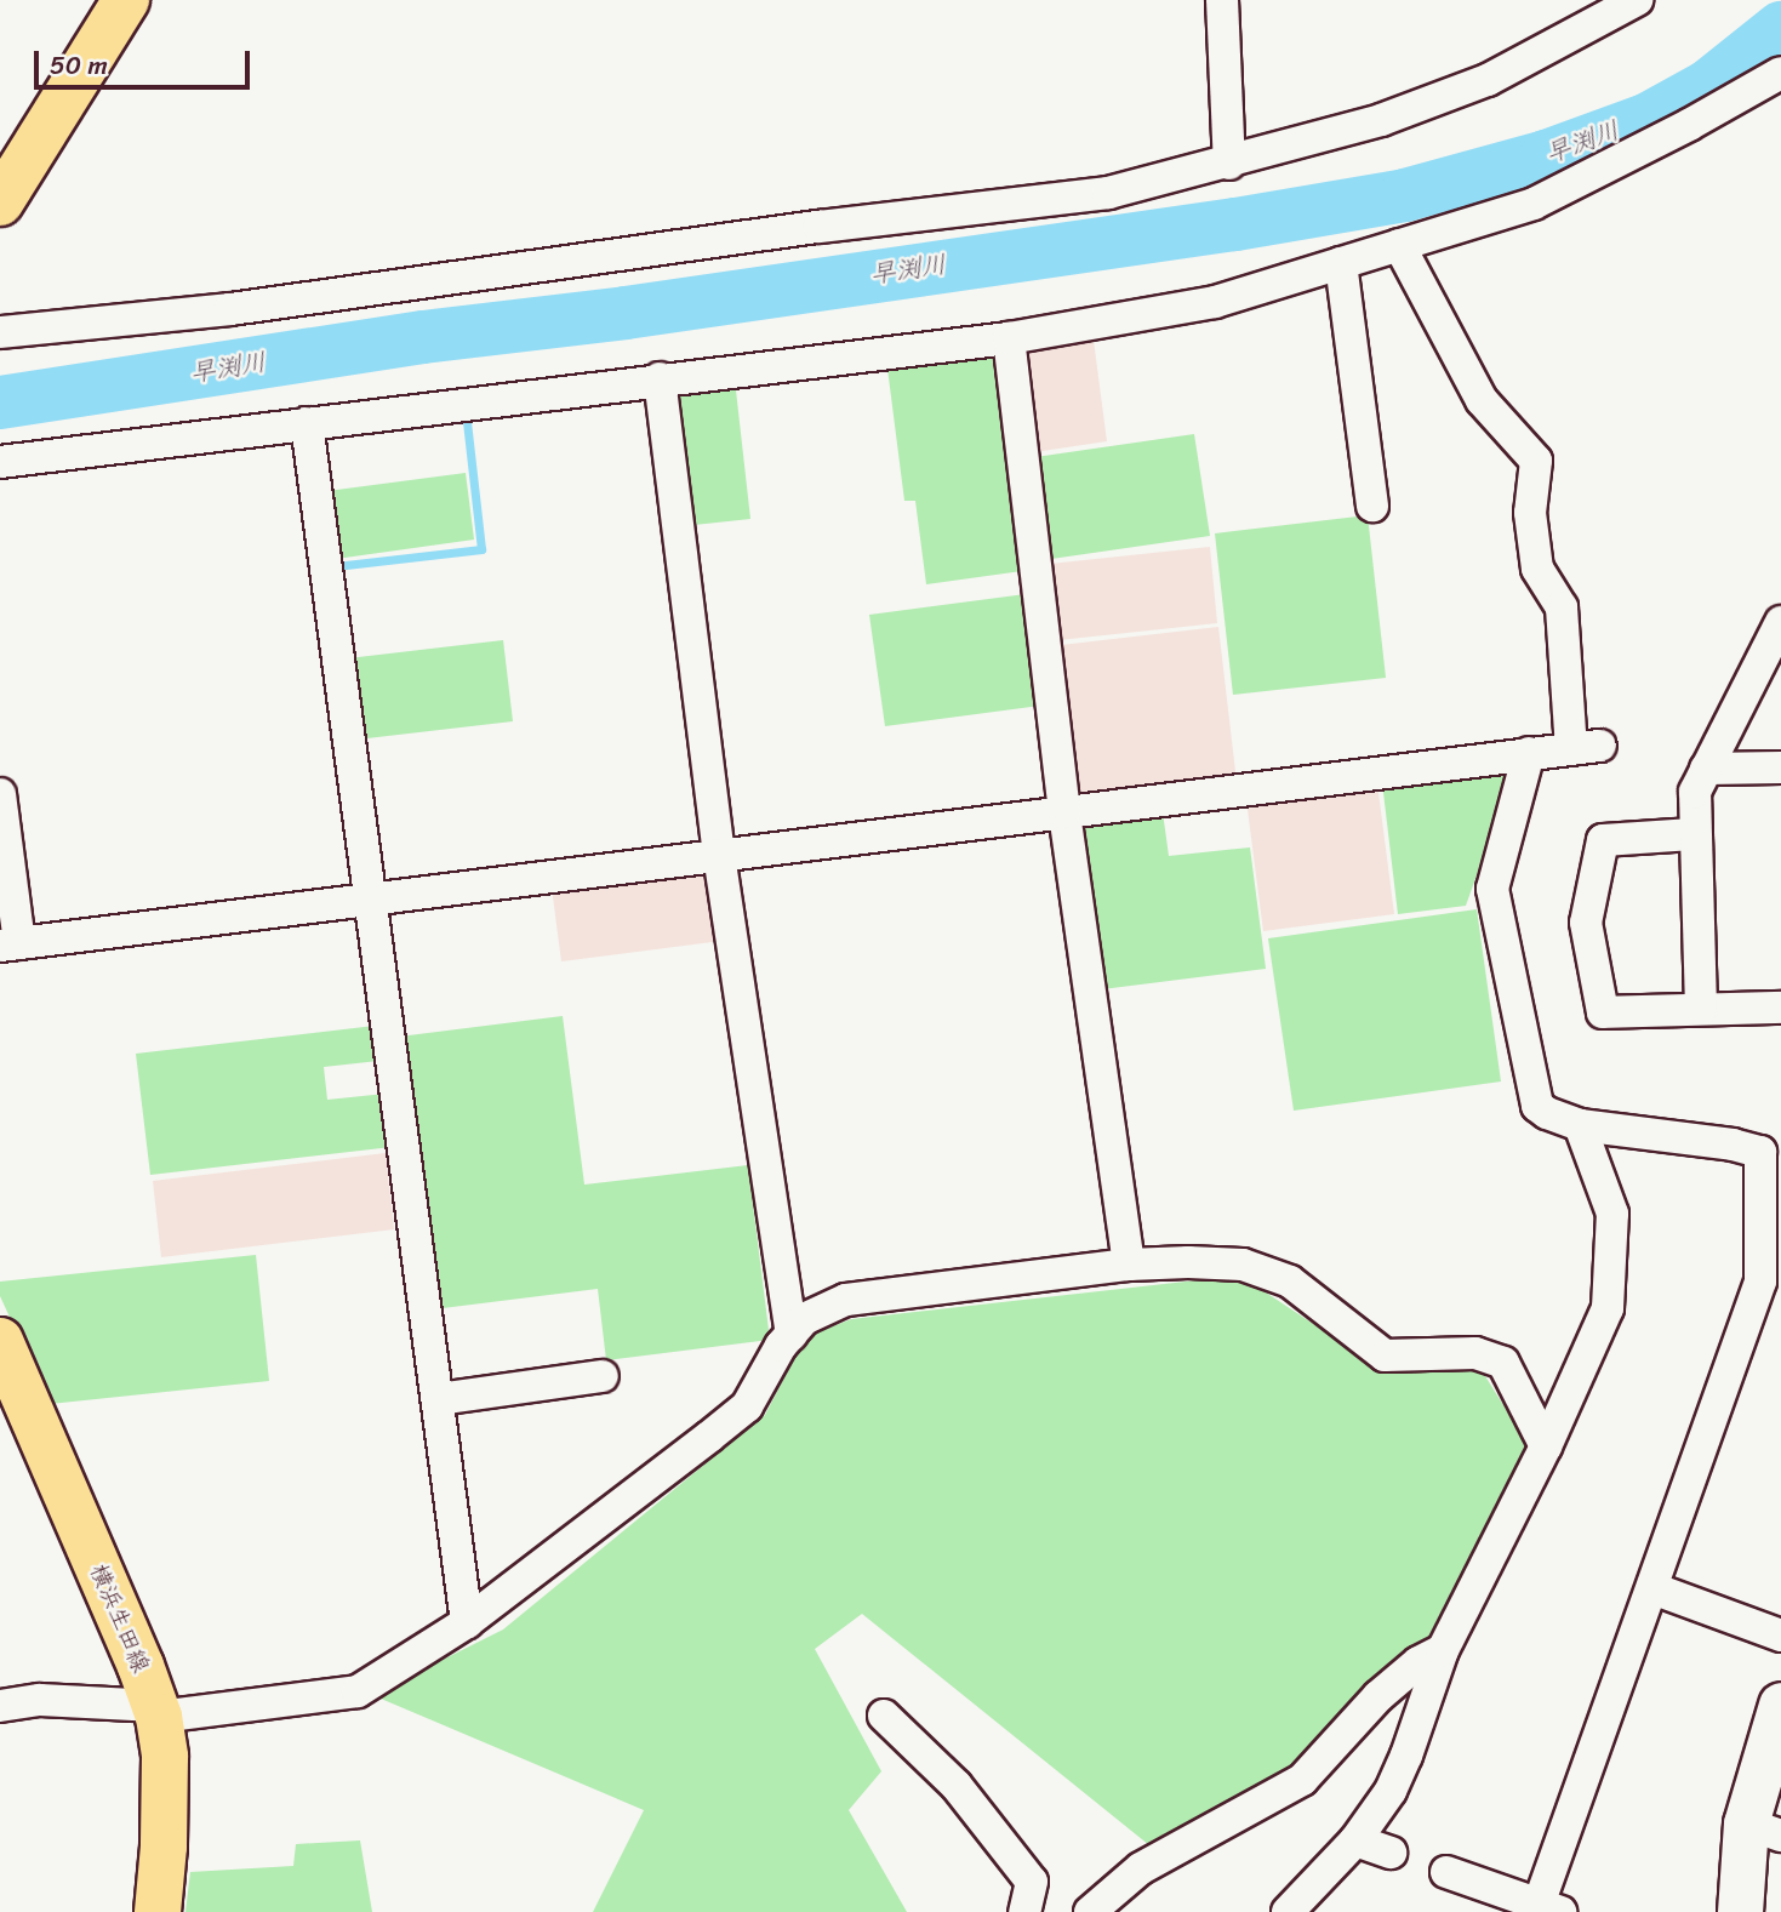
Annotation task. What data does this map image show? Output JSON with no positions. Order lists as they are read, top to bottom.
{
  "streets": {
    "main road": ["横浜生田線"]
  },
  "water": ["早渕川"],
  "scale_bar": "50 m"
}
